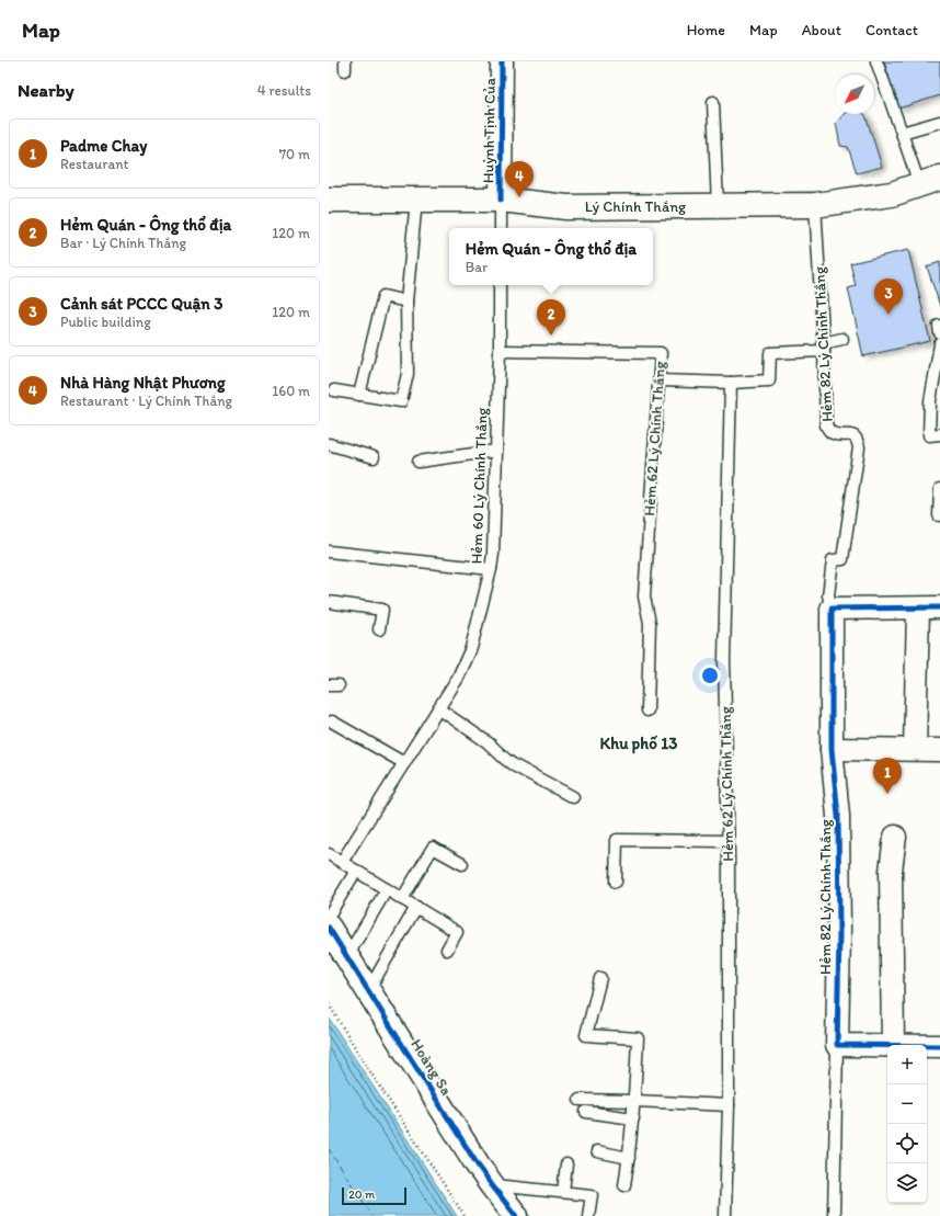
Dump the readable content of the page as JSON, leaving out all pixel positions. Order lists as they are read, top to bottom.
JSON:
{
  "streets": {
    "main road": ["Lý Chính Thắng", "Hoàng Sa"],
    "street": ["Huỳnh Tịnh Của", "Hẻm 82 Lý Chính Thắng"],
    "lane": ["Hẻm 62 Lý Chính Thắng", "Hẻm 60 Lý Chính Thắng"]
  },
  "crossings": [
    ["Huỳnh Tịnh Của", "Lý Chính Thắng"],
    ["Lý Chính Thắng", "Hẻm 82 Lý Chính Thắng"],
    ["Hẻm 62 Lý Chính Thắng", "Hẻm 60 Lý Chính Thắng"]
  ],
  "districts": ["Khu phố 13"],
  "scale_bar": "20 m",
  "north": "bottom left",
  "page": {
    "header": "Map",
    "nav": [
      "Home",
      "Map",
      "About",
      "Contact"
    ],
    "heading": ["Nearby", "4 results"],
    "list": [
      {
        "mark": "1",
        "name": "Padme Chay",
        "note": "Restaurant",
        "value": "70 m"
      },
      {
        "mark": "2",
        "name": "Hẻm Quán - Ông thổ địa",
        "note": "Bar · Lý Chính Thắng",
        "value": "120 m"
      },
      {
        "mark": "3",
        "name": "Cảnh sát PCCC Quận 3",
        "note": "Public building",
        "value": "120 m"
      },
      {
        "mark": "4",
        "name": "Nhà Hàng Nhật Phương",
        "note": "Restaurant · Lý Chính Thắng",
        "value": "160 m"
      }
    ],
    "pins": [
      "4",
      "3",
      "2",
      "1"
    ],
    "popup": ["Hẻm Quán - Ông thổ địa", "Bar"],
    "map_buttons": ["+", "−"],
    "scale": "20 m"
  }
}
